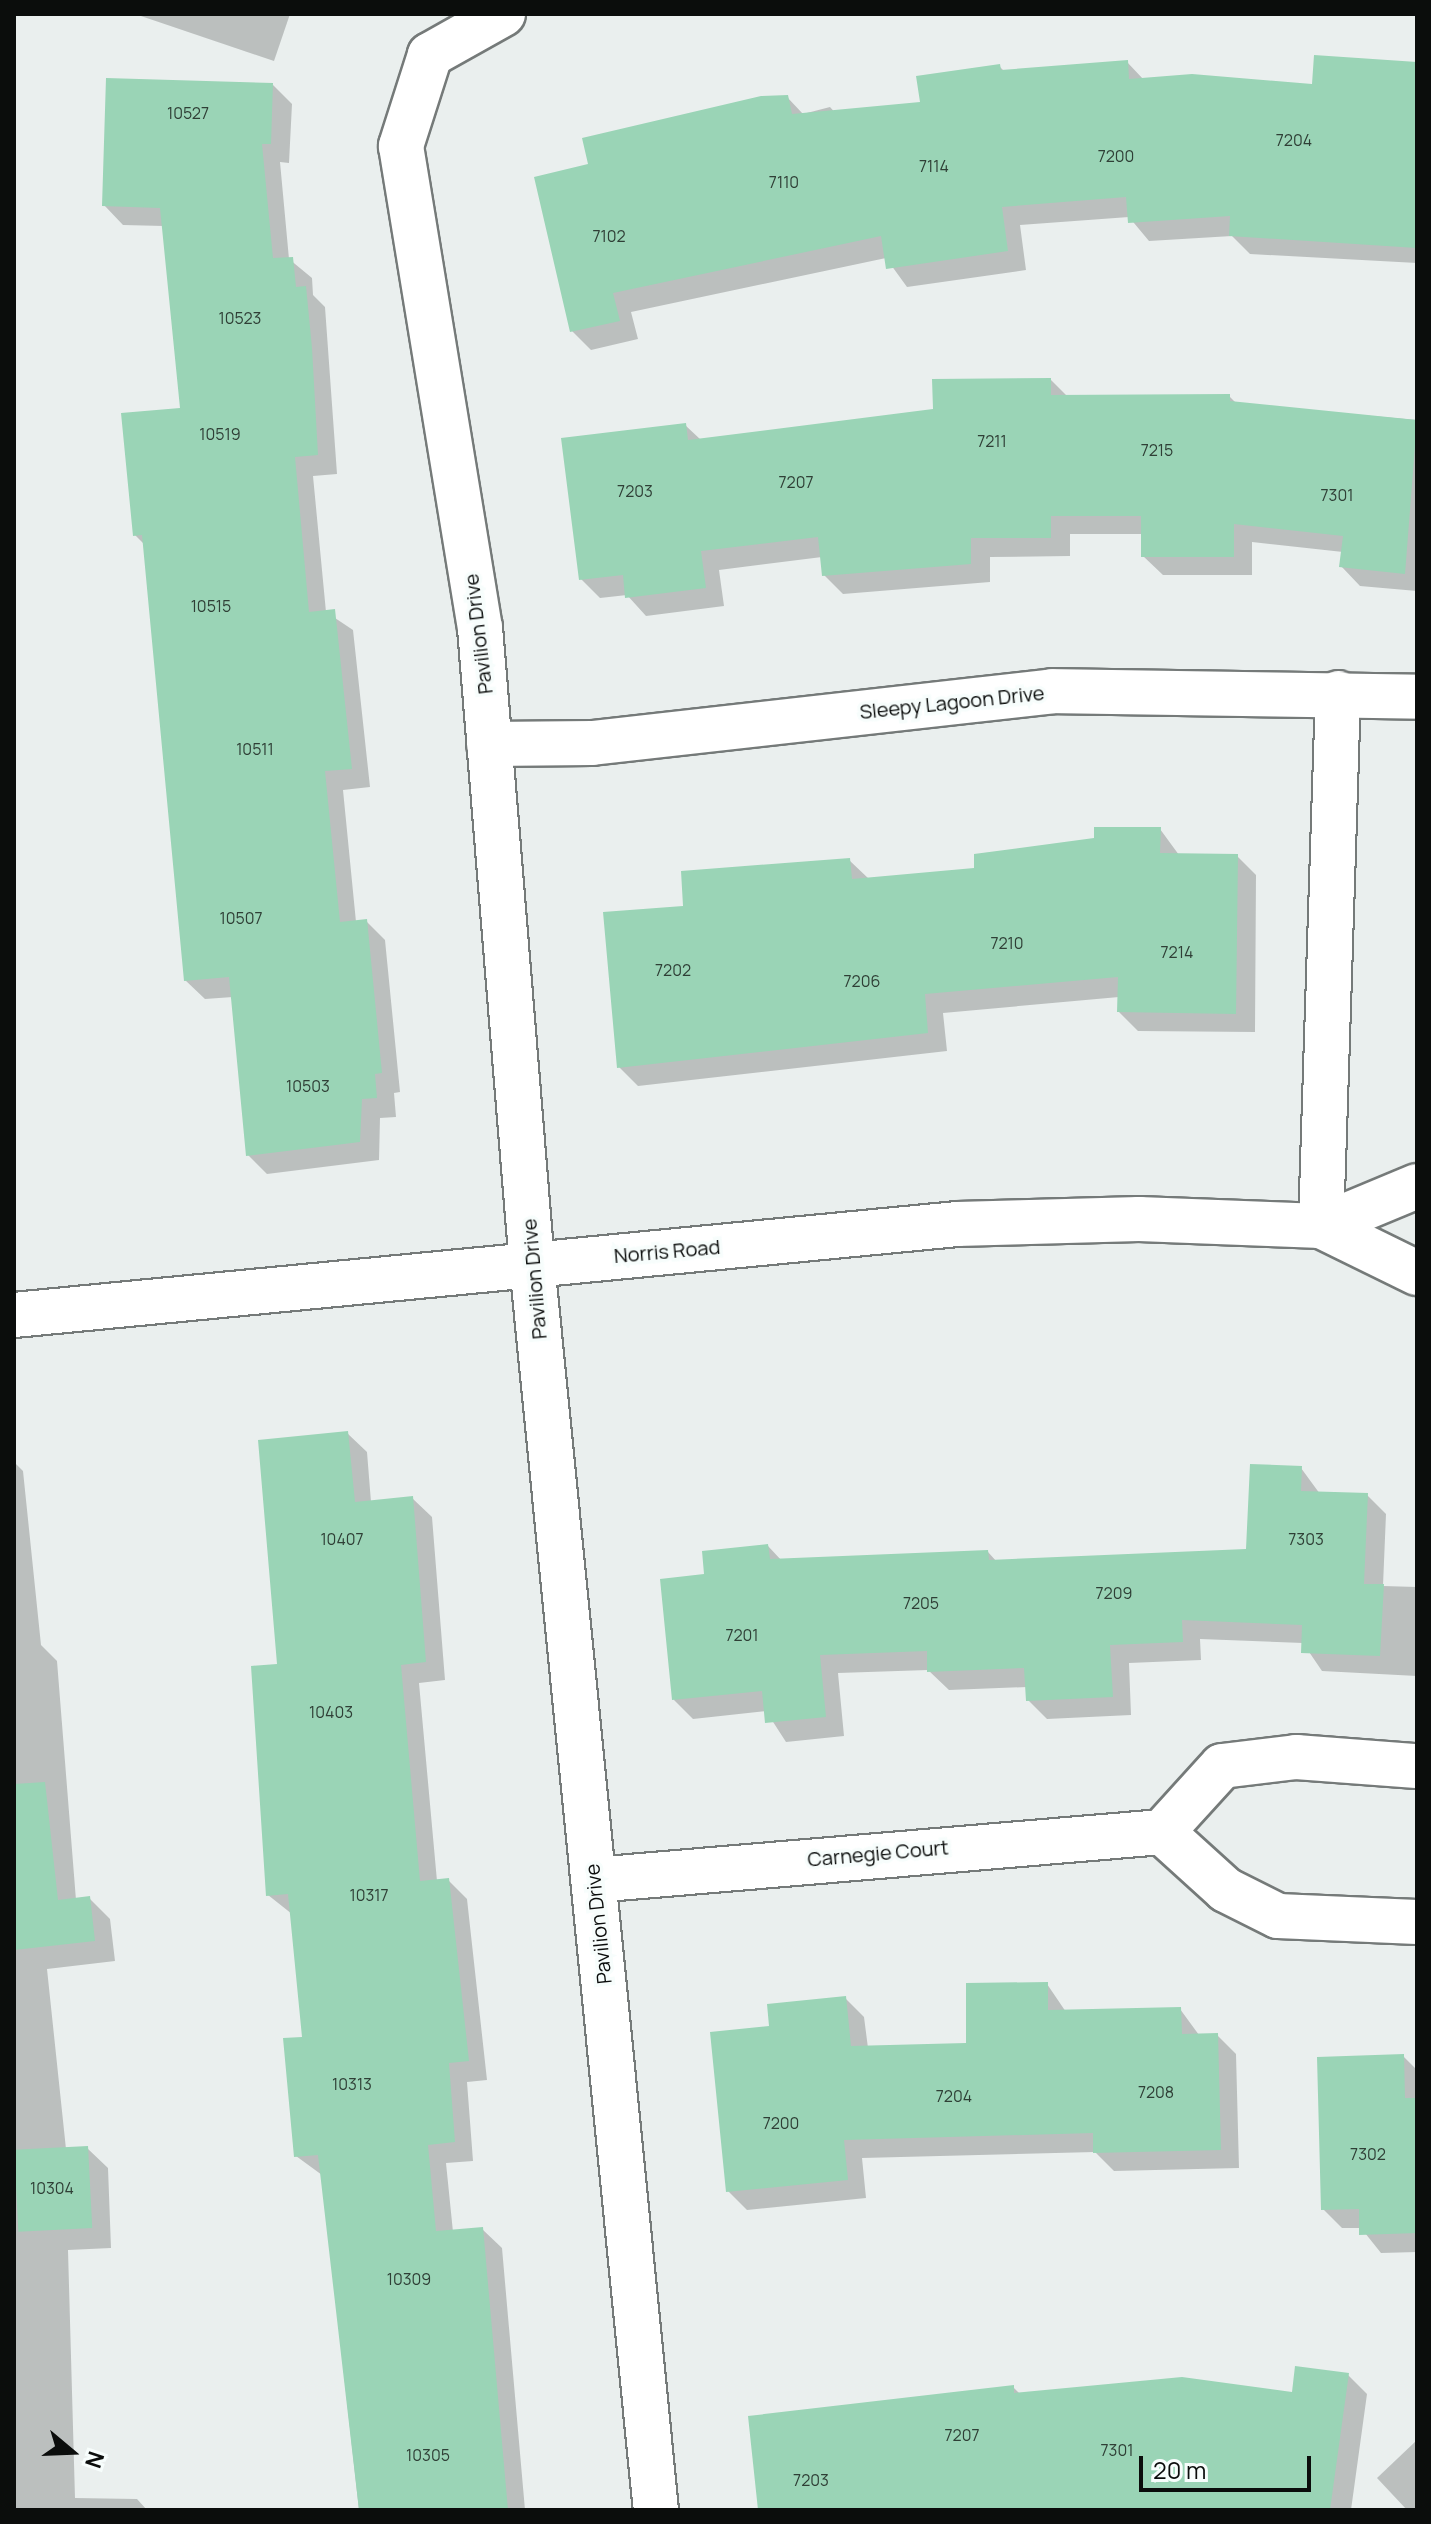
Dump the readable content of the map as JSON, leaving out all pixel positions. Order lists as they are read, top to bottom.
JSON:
{
  "streets": {
    "street": [
      "Pavilion Drive",
      "Sleepy Lagoon Drive",
      "Norris Road",
      "Carnegie Court"
    ]
  },
  "crossings": [
    ["Pavilion Drive", "Sleepy Lagoon Drive"],
    ["Pavilion Drive", "Norris Road"],
    ["Pavilion Drive", "Carnegie Court"]
  ],
  "house_numbers": [
    "10527",
    "7204",
    "7200",
    "7114",
    "7110",
    "7102",
    "10523",
    "10519",
    "7211",
    "7215",
    "7207",
    "7203",
    "7301",
    "10515",
    "10511",
    "10507",
    "7210",
    "7214",
    "7202",
    "7206",
    "10503",
    "10407",
    "7303",
    "7209",
    "7205",
    "7201",
    "10403",
    "10317",
    "10313",
    "7208",
    "7204",
    "7200",
    "7302",
    "10304",
    "10309",
    "7207",
    "7301",
    "10305",
    "7203"
  ],
  "scale_bar": "20 m",
  "north": "right"
}
